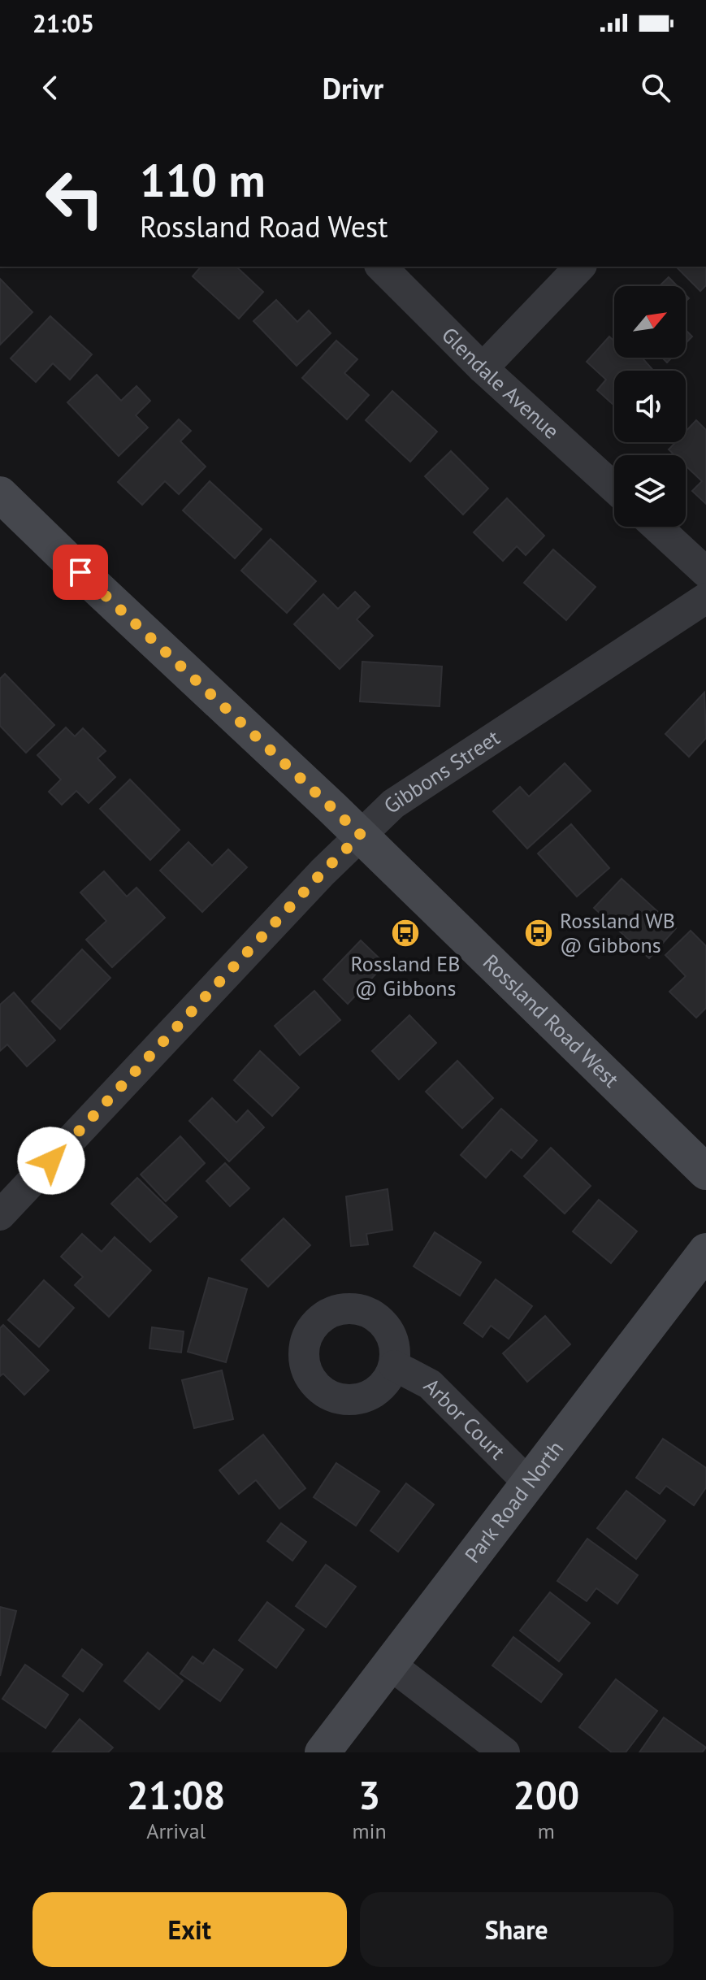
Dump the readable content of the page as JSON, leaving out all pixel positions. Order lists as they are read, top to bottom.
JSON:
{
  "streets": {
    "main road": ["Rossland Road West", "Park Road North"],
    "street": ["Glendale Avenue", "Gibbons Street", "Arbor Court"]
  },
  "crossings": [
    ["Gibbons Street", "Rossland Road West"],
    ["Arbor Court", "Park Road North"]
  ],
  "places": {
    "bus stop": ["Rossland EB @ Gibbons", "Rossland WB @ Gibbons"]
  },
  "north": "top right",
  "page": {
    "status": "21:05",
    "header": "Drivr",
    "turn": ["110 m", "Rossland Road West"],
    "eta": [
      "21:08",
      "Arrival",
      "3",
      "min",
      "200",
      "m"
    ],
    "buttons": ["Exit", "Share"]
  }
}
